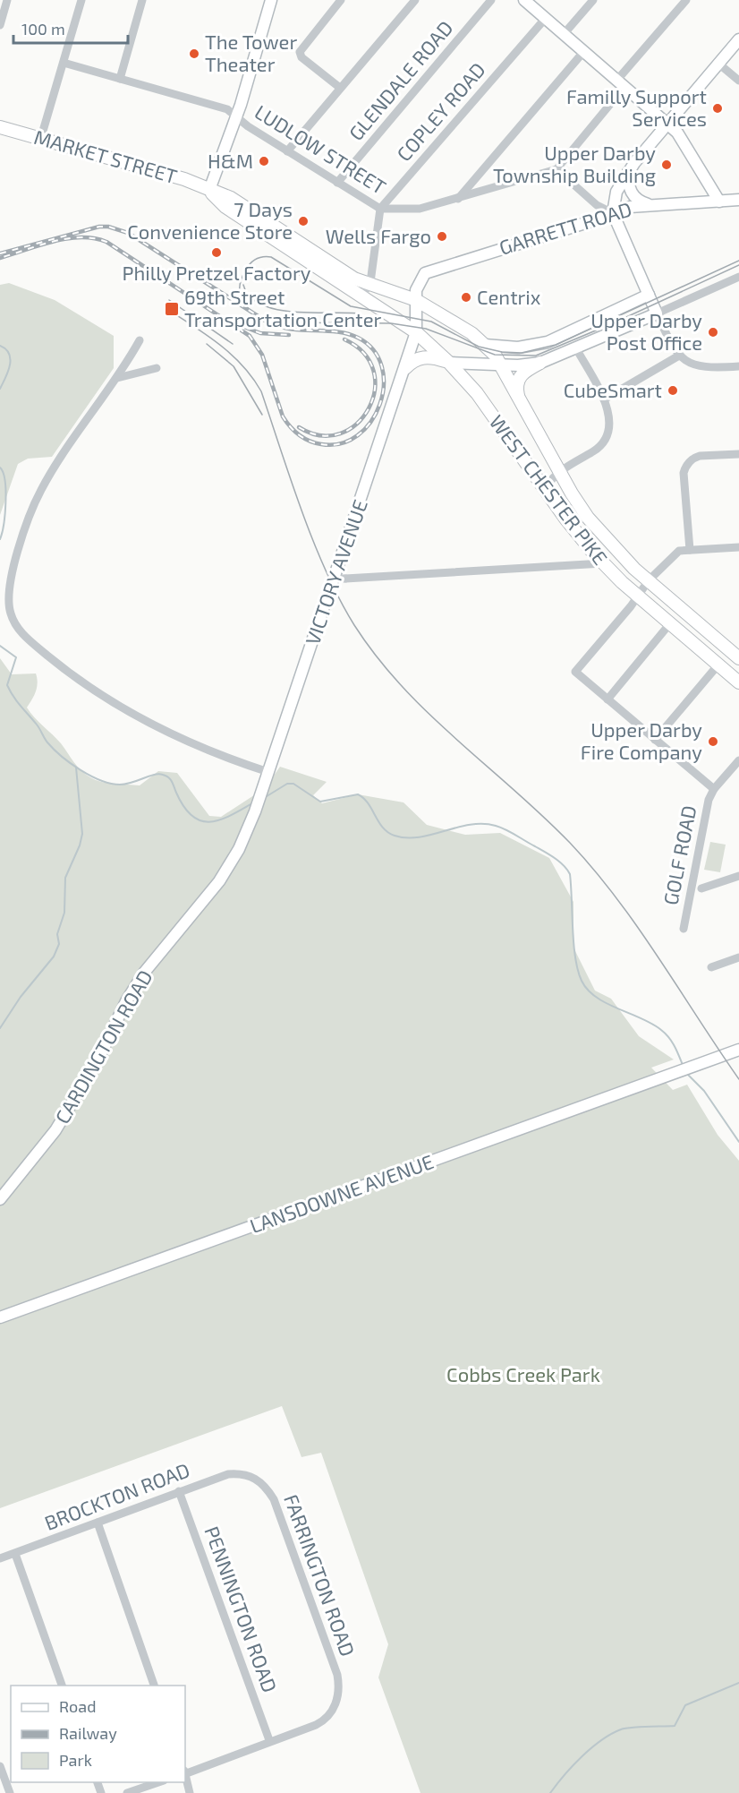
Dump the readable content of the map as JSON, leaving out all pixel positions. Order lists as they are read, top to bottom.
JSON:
{
  "streets": {
    "main road": ["MARKET STREET", "WEST CHESTER PIKE"],
    "street": [
      "GLENDALE ROAD",
      "COPLEY ROAD",
      "LUDLOW STREET",
      "GARRETT ROAD",
      "VICTORY AVENUE",
      "GOLF ROAD",
      "CARDINGTON ROAD",
      "LANSDOWNE AVENUE",
      "BROCKTON ROAD",
      "FARRINGTON ROAD",
      "PENNINGTON ROAD"
    ]
  },
  "crossings": [
    ["GLENDALE ROAD", "LUDLOW STREET"],
    ["COPLEY ROAD", "LUDLOW STREET"],
    ["MARKET STREET", "WEST CHESTER PIKE"],
    ["GARRETT ROAD", "WEST CHESTER PIKE"],
    ["GARRETT ROAD", "VICTORY AVENUE"],
    ["WEST CHESTER PIKE", "VICTORY AVENUE"],
    ["VICTORY AVENUE", "CARDINGTON ROAD"],
    ["BROCKTON ROAD", "FARRINGTON ROAD"],
    ["BROCKTON ROAD", "PENNINGTON ROAD"],
    ["FARRINGTON ROAD", "PENNINGTON ROAD"]
  ],
  "parks": ["Cobbs Creek Park"],
  "places": {
    "other": [
      "The Tower Theater",
      "Familly Support Services",
      "H&M",
      "Upper Darby Township Building",
      "7 Days Convenience Store",
      "Wells Fargo",
      "Philly Pretzel Factory",
      "Centrix",
      "Upper Darby Post Office",
      "CubeSmart",
      "Upper Darby Fire Company"
    ],
    "transit": ["69th Street Transportation Center"]
  },
  "legend": ["Road", "Railway", "Park"],
  "scale_bar": "100 m"
}
